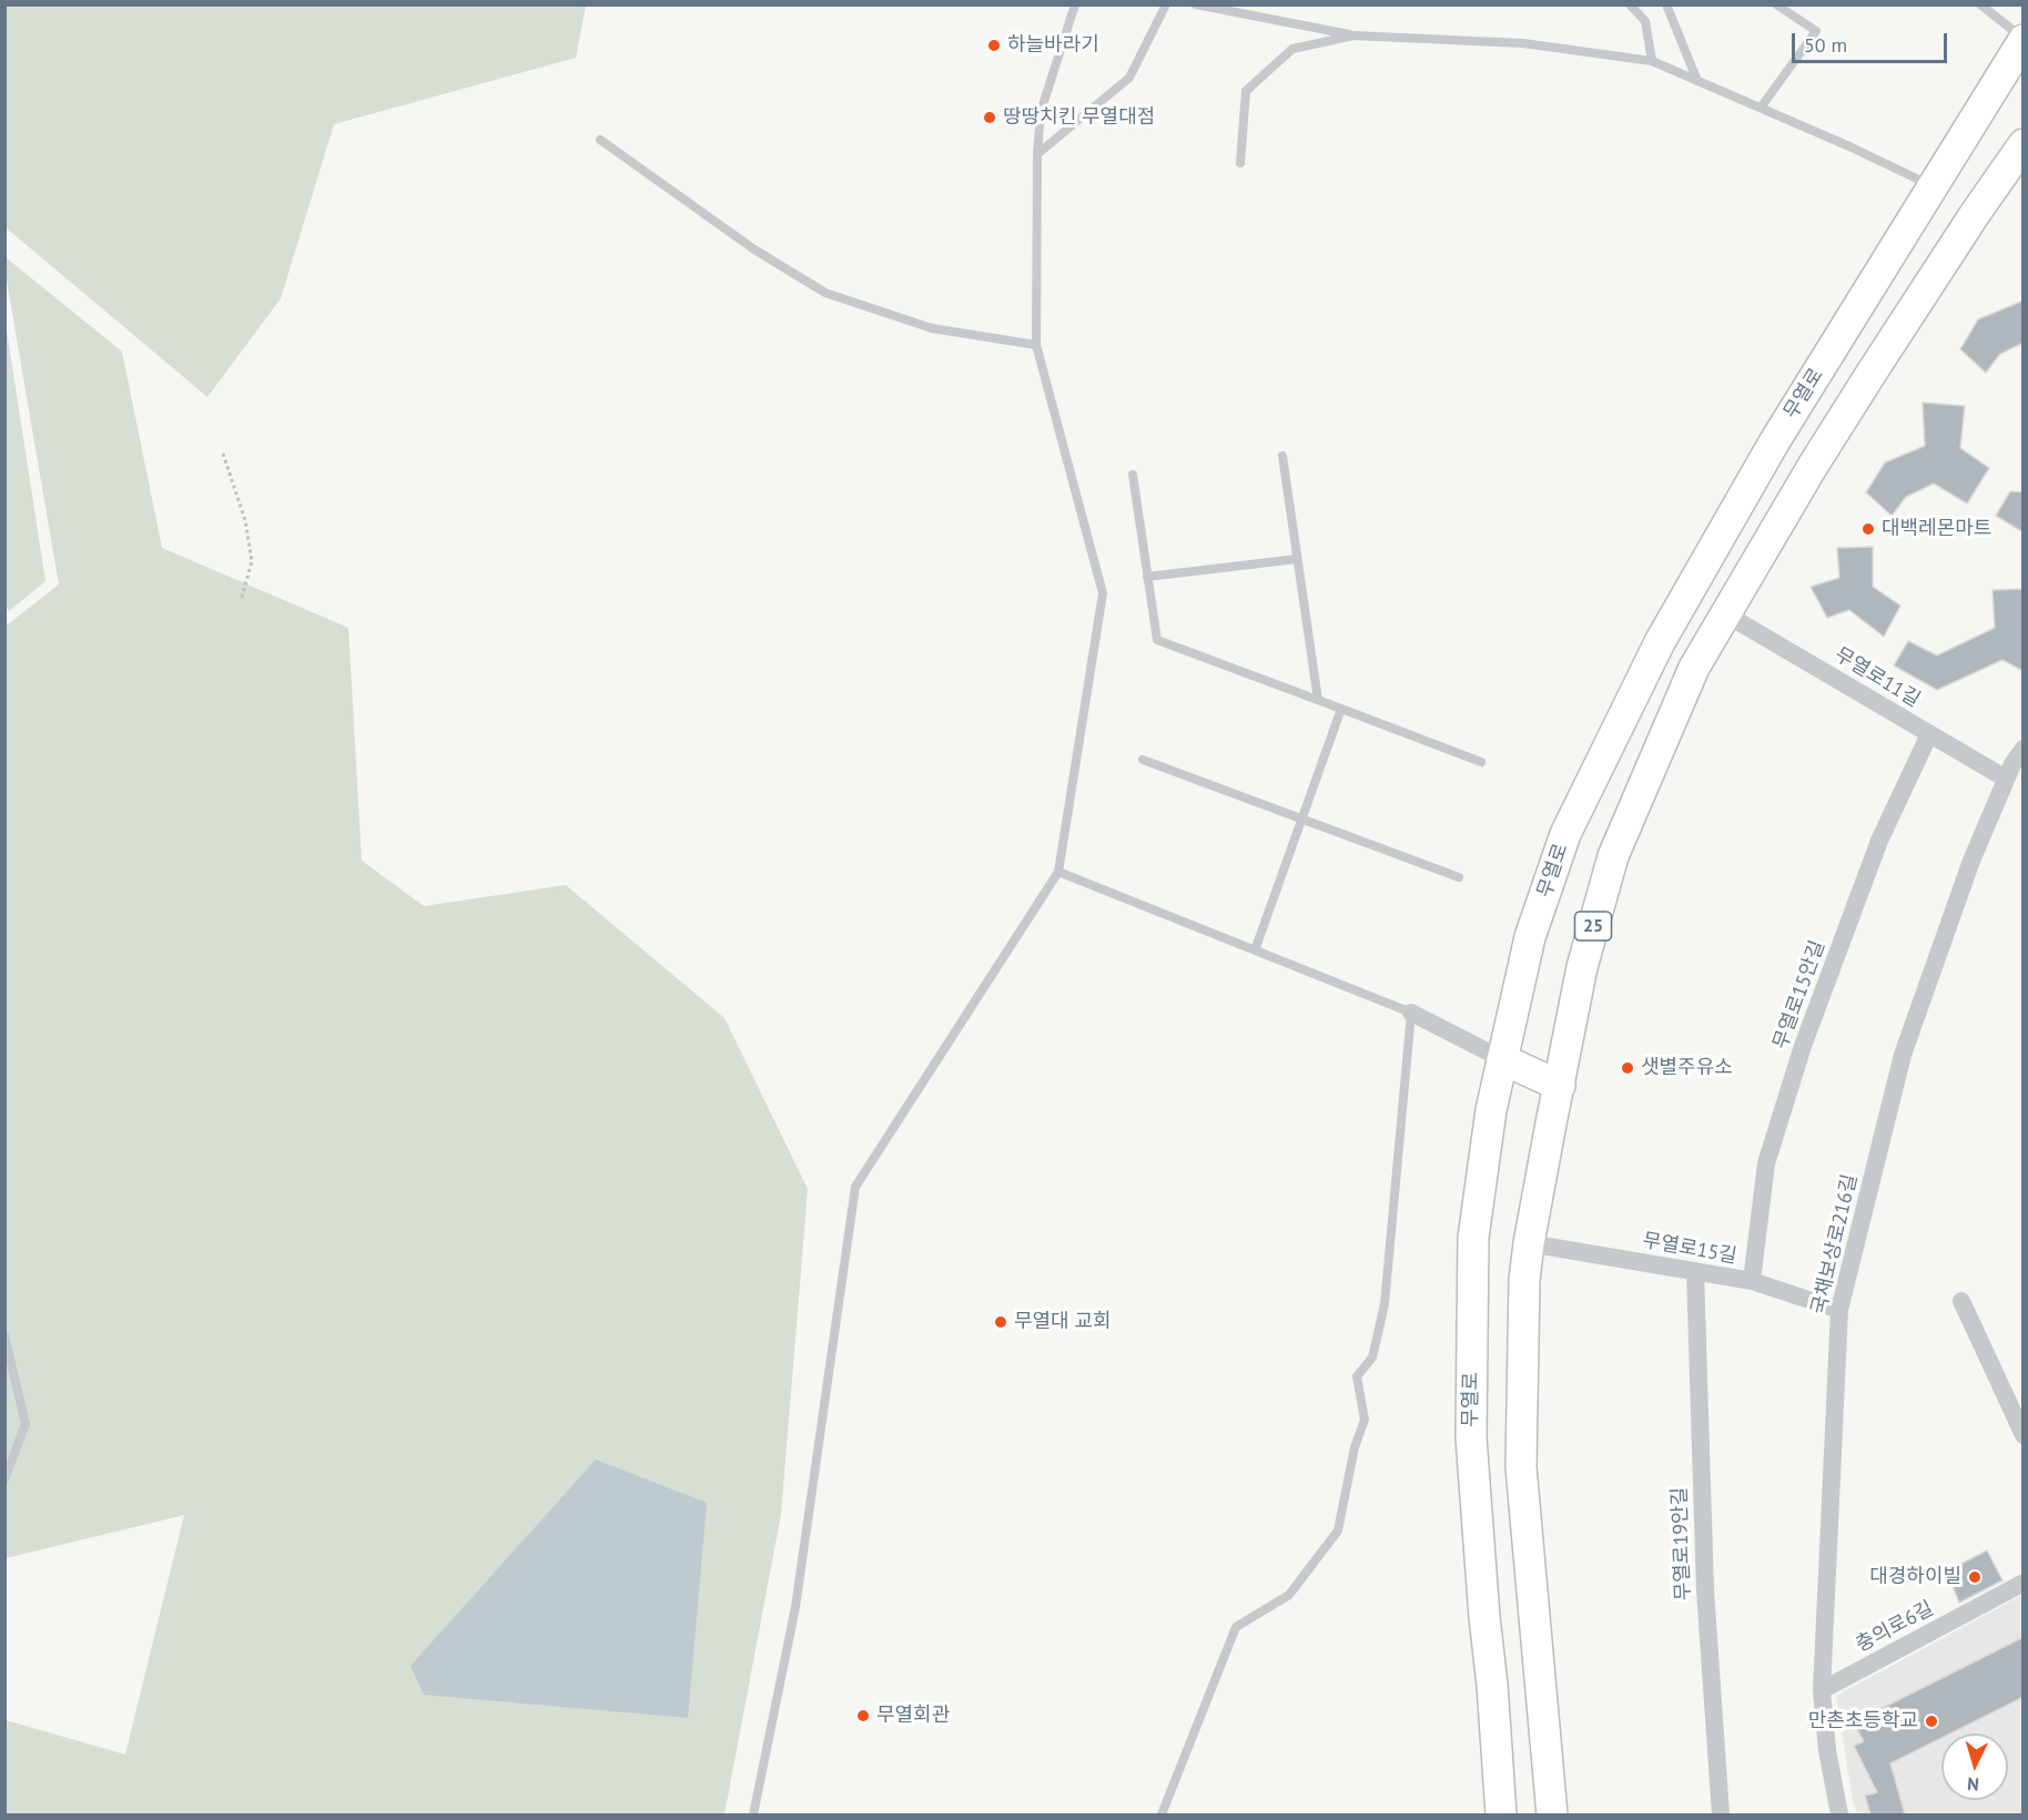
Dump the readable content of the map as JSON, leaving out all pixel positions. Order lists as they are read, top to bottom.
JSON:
{
  "streets": {
    "main road": ["무열로", "25"],
    "street": [
      "무열로11길",
      "무열로15안길",
      "국채보상로216길",
      "무열로15길",
      "무열로19안길",
      "충의로6길"
    ]
  },
  "crossings": [
    ["무열로11길", "25"],
    ["무열로11길", "무열로15안길"],
    ["무열로11길", "국채보상로216길"],
    ["25", "무열로15길"],
    ["무열로15안길", "무열로15길"],
    ["국채보상로216길", "무열로15길"],
    ["국채보상로216길", "충의로6길"],
    ["무열로15길", "무열로19안길"]
  ],
  "places": [
    "하늘바라기",
    "땅땅치킨 무열대점",
    "대백레몬마트",
    "샛별주유소",
    "무열대 교회",
    "대경하이빌",
    "무열회관",
    "만촌초등학교"
  ],
  "scale_bar": "50 m",
  "north": "bottom"
}
